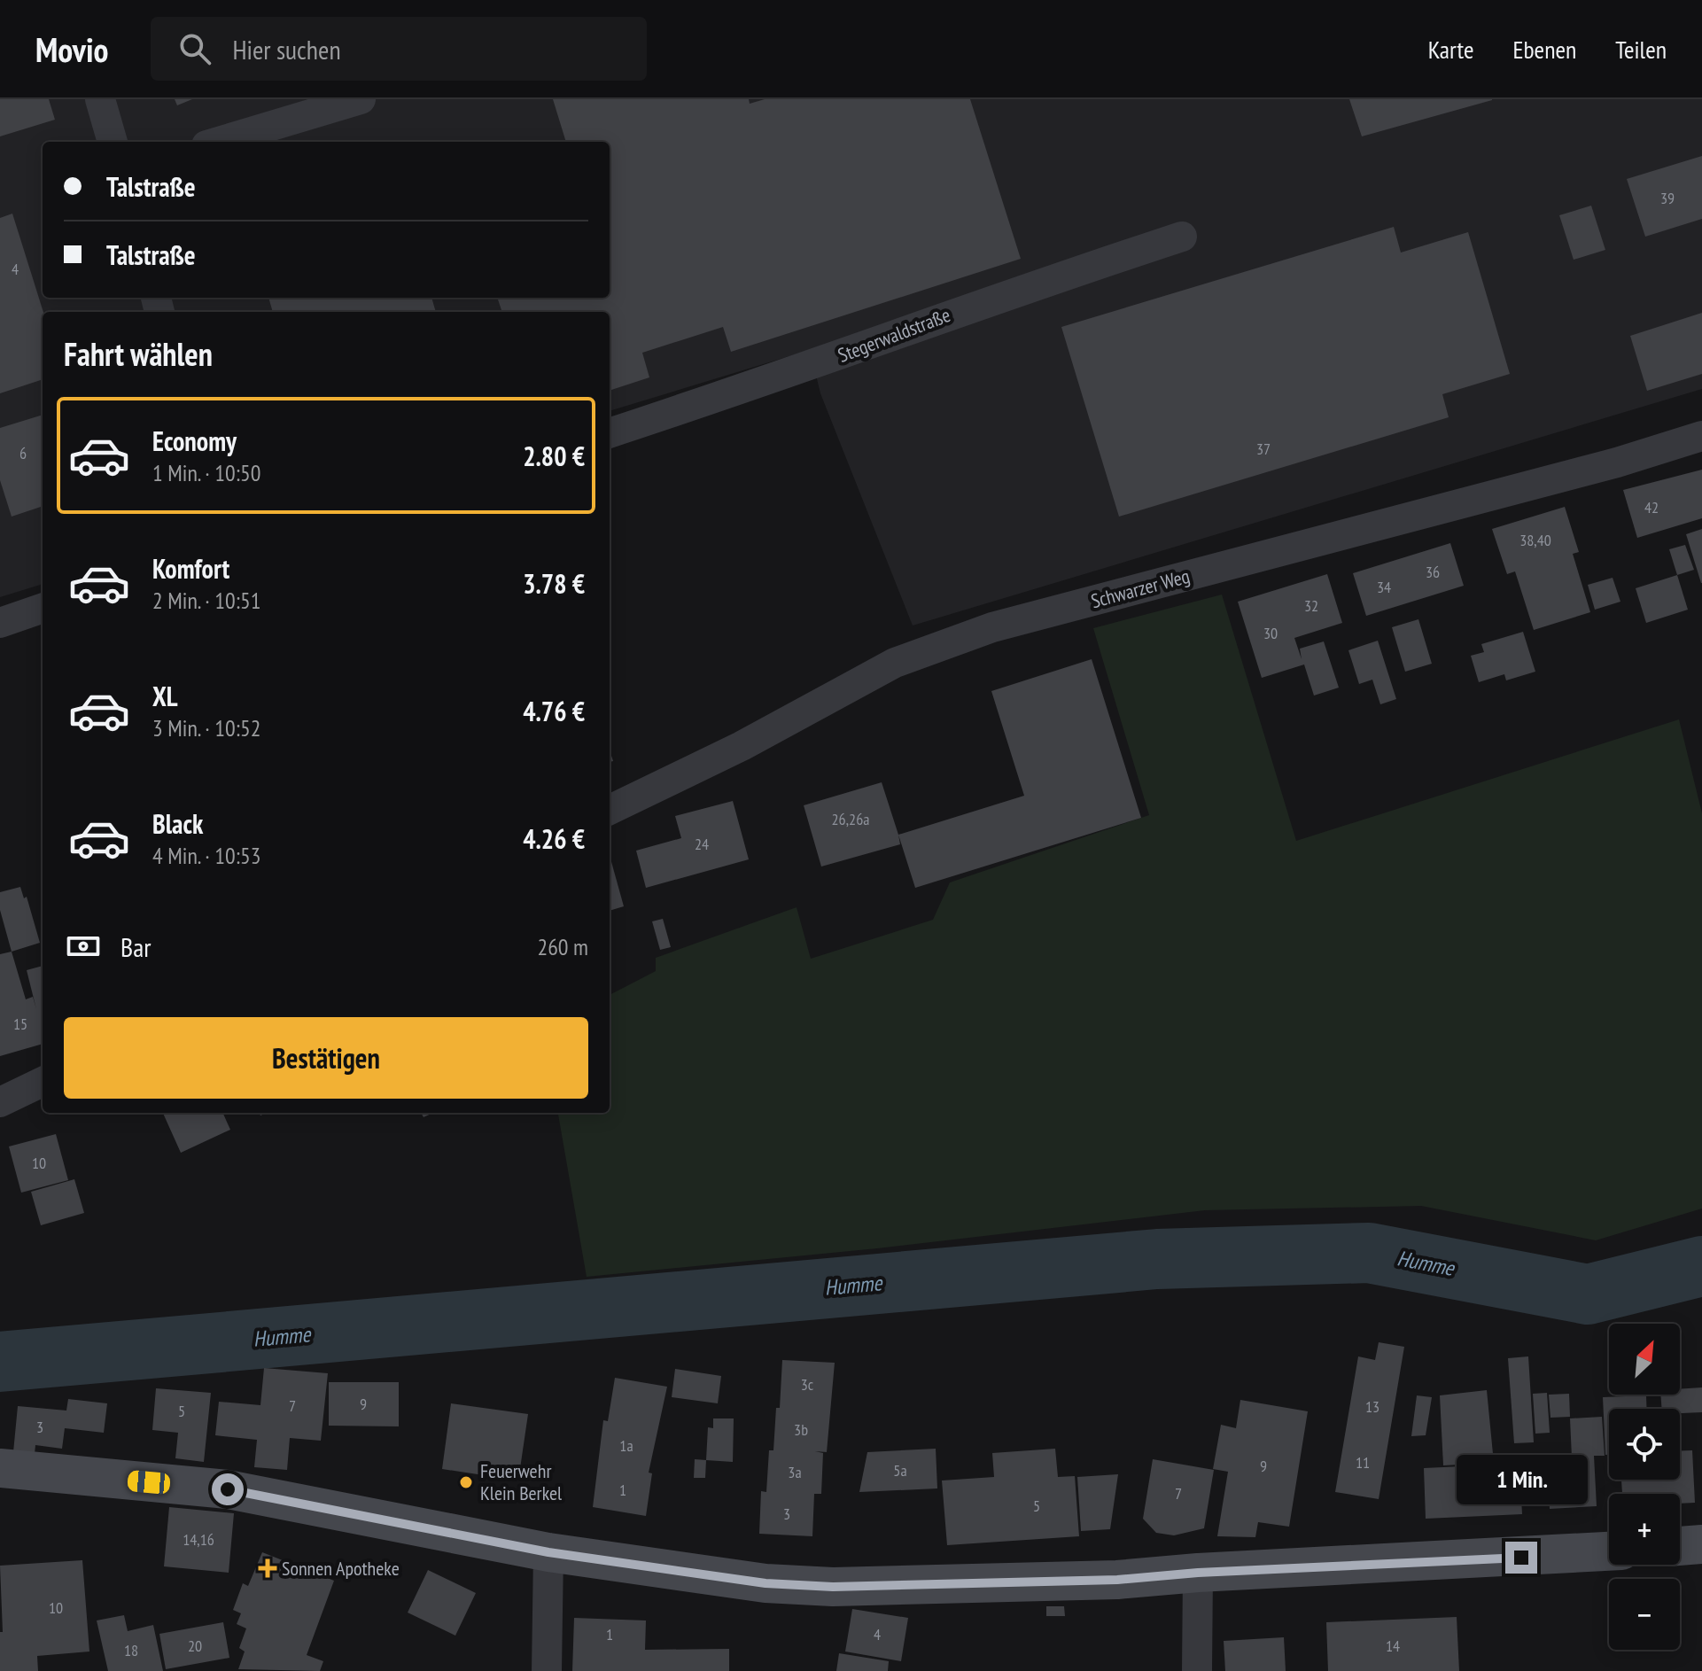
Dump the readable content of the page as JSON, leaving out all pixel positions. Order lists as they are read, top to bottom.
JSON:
{
  "streets": {
    "street": ["Stegerwaldstraße", "Schwarzer Weg"]
  },
  "water": ["Humme"],
  "places": {
    "other": ["Feuerwehr Klein Berkel"],
    "health": ["Sonnen Apotheke"]
  },
  "house_numbers": [
    "39",
    "4",
    "37",
    "6",
    "42",
    "38,40",
    "36",
    "34",
    "32",
    "30",
    "26,26a",
    "24",
    "15",
    "10",
    "3c",
    "9",
    "7",
    "13",
    "5",
    "3",
    "3b",
    "1a",
    "11",
    "9",
    "5a",
    "3a",
    "1",
    "7",
    "5",
    "3",
    "14,16",
    "10",
    "1",
    "4",
    "20",
    "14",
    "18"
  ],
  "north": "top right",
  "page": {
    "header": "Movio",
    "search": "Hier suchen",
    "nav": ["Karte", "Ebenen", "Teilen"],
    "banner": ["Talstraße", "Talstraße"],
    "heading": "Fahrt wählen",
    "list": [
      {
        "name": "Economy",
        "note": "1 Min. · 10:50",
        "value": "2.80 €"
      },
      {
        "name": "Komfort",
        "note": "2 Min. · 10:51",
        "value": "3.78 €"
      },
      {
        "name": "XL",
        "note": "3 Min. · 10:52",
        "value": "4.76 €"
      },
      {
        "name": "Black",
        "note": "4 Min. · 10:53",
        "value": "4.26 €"
      }
    ],
    "pay": ["Bar", "260 m"],
    "buttons": "Bestätigen",
    "map_buttons": ["+", "−"],
    "bubble": "1 Min."
  }
}
